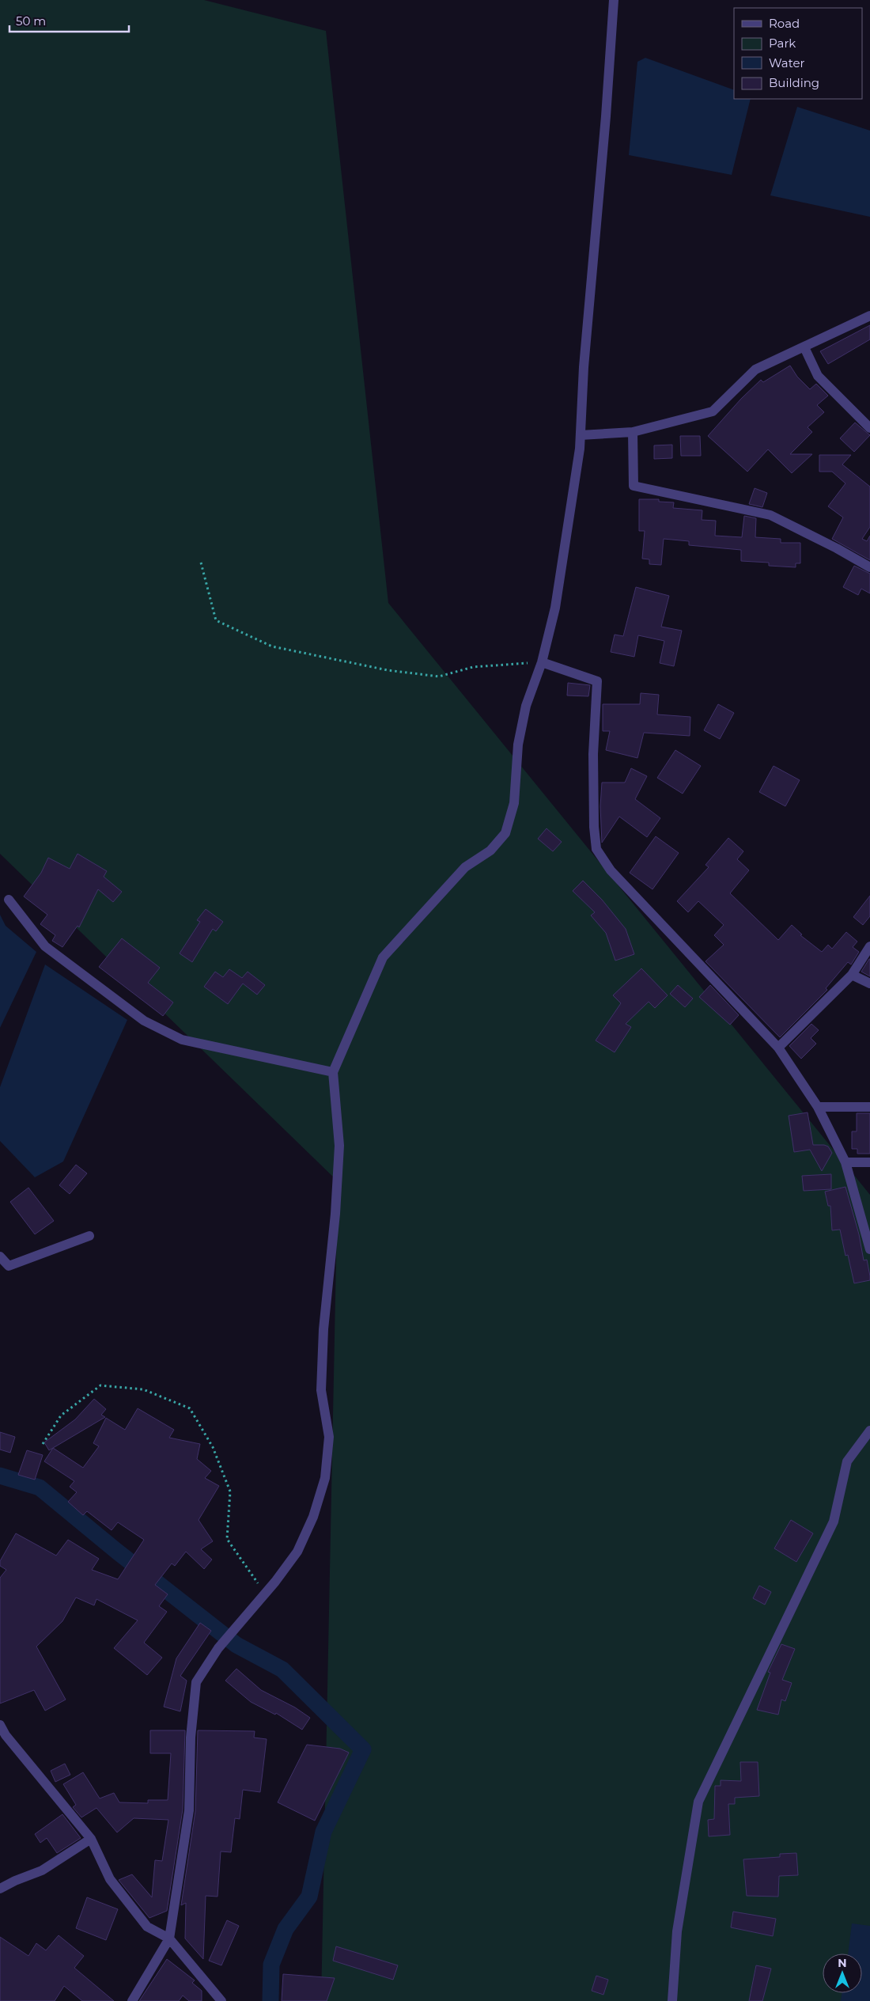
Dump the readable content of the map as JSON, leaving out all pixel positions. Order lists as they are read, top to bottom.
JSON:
{
  "legend": [
    "Road",
    "Park",
    "Water",
    "Building"
  ],
  "scale_bar": "50 m",
  "north": "top"
}
